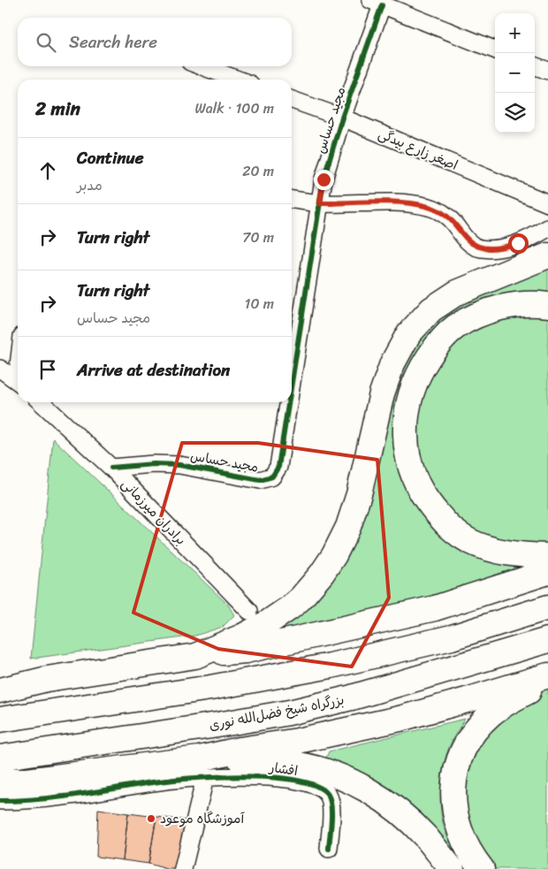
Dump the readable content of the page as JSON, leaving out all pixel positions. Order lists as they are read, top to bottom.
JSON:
{
  "streets": {
    "highway": ["بزرگراه شیخ فضل‌الله نوری"],
    "street": [
      "مجید حساس",
      "اصغر زارع بیدگی",
      "برادران میرزمانی",
      "افشار"
    ]
  },
  "crossings": [
    ["مجید حساس", "اصغر زارع بیدگی"],
    ["مجید حساس", "برادران میرزمانی"]
  ],
  "places": ["آموزشگاه موعود"],
  "page": {
    "map_buttons": ["+", "−"],
    "search": "Search here",
    "heading": ["2 min", "Walk · 100 m"],
    "list": [
      ["Continue", "مدبر", "20 m"],
      ["Turn right", "70 m"],
      ["Turn right", "مجید حساس", "10 m"],
      "Arrive at destination"
    ]
  }
}
